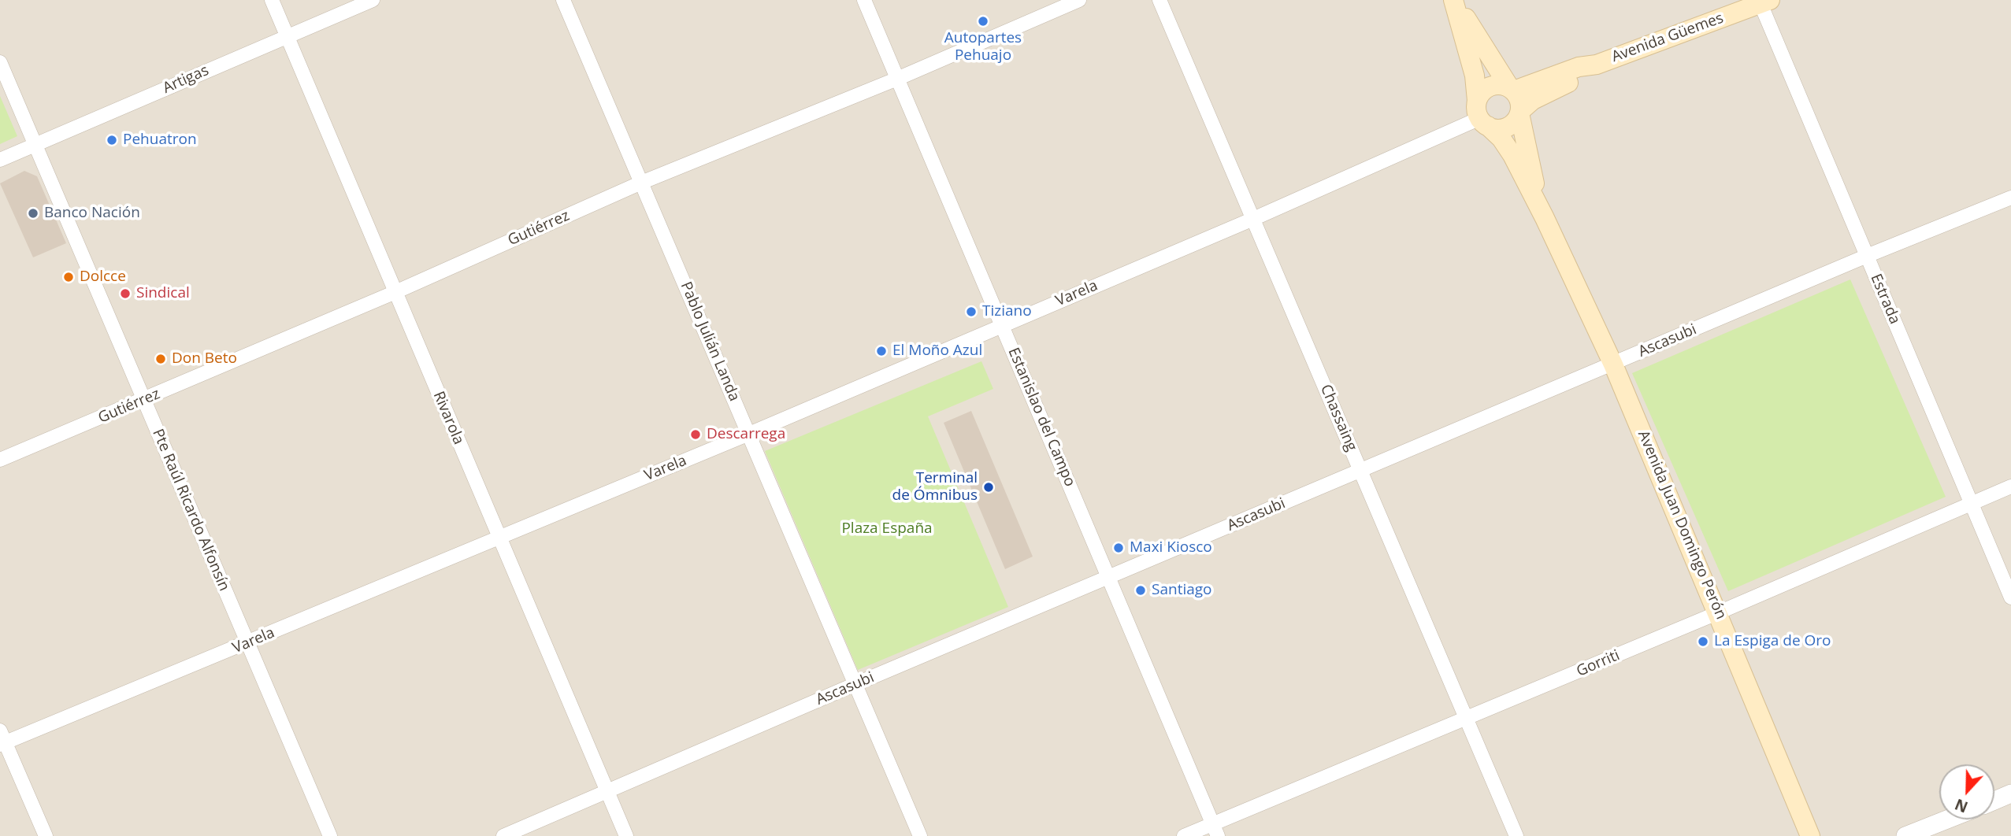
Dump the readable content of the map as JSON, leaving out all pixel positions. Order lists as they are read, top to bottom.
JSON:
{
  "streets": {
    "main road": ["Avenida Güemes", "Avenida Juan Domingo Perón"],
    "street": [
      "Artigas",
      "Gutiérrez",
      "Varela",
      "Estrada",
      "Ascasubi",
      "Pablo Julián Landa",
      "Estanislao del Campo",
      "Rivarola",
      "Chassaing",
      "Pte Raúl Ricardo Alfonsín",
      "Gorriti"
    ]
  },
  "crossings": [
    ["Avenida Güemes", "Varela"],
    ["Avenida Güemes", "Estrada"],
    ["Avenida Güemes", "Avenida Juan Domingo Perón"],
    ["Artigas", "Rivarola"],
    ["Artigas", "Pte Raúl Ricardo Alfonsín"],
    ["Gutiérrez", "Pablo Julián Landa"],
    ["Gutiérrez", "Estanislao del Campo"],
    ["Gutiérrez", "Rivarola"],
    ["Gutiérrez", "Pte Raúl Ricardo Alfonsín"],
    ["Varela", "Pablo Julián Landa"],
    ["Varela", "Estanislao del Campo"],
    ["Varela", "Rivarola"],
    ["Varela", "Chassaing"],
    ["Varela", "Pte Raúl Ricardo Alfonsín"],
    ["Varela", "Avenida Juan Domingo Perón"],
    ["Estrada", "Ascasubi"],
    ["Estrada", "Gorriti"],
    ["Ascasubi", "Pablo Julián Landa"],
    ["Ascasubi", "Estanislao del Campo"],
    ["Ascasubi", "Rivarola"],
    ["Ascasubi", "Chassaing"],
    ["Ascasubi", "Avenida Juan Domingo Perón"],
    ["Estanislao del Campo", "Gorriti"],
    ["Chassaing", "Gorriti"],
    ["Avenida Juan Domingo Perón", "Gorriti"]
  ],
  "parks": ["Plaza España"],
  "places": [
    "Autopartes Pehuajo",
    "Pehuatron",
    "Banco Nación",
    "Dolcce",
    "Sindical",
    "Tiziano",
    "El Moño Azul",
    "Don Beto",
    "Descarrega",
    "Terminal de Ómnibus",
    "Maxi Kiosco",
    "Santiago",
    "La Espiga de Oro"
  ],
  "north": "bottom"
}
